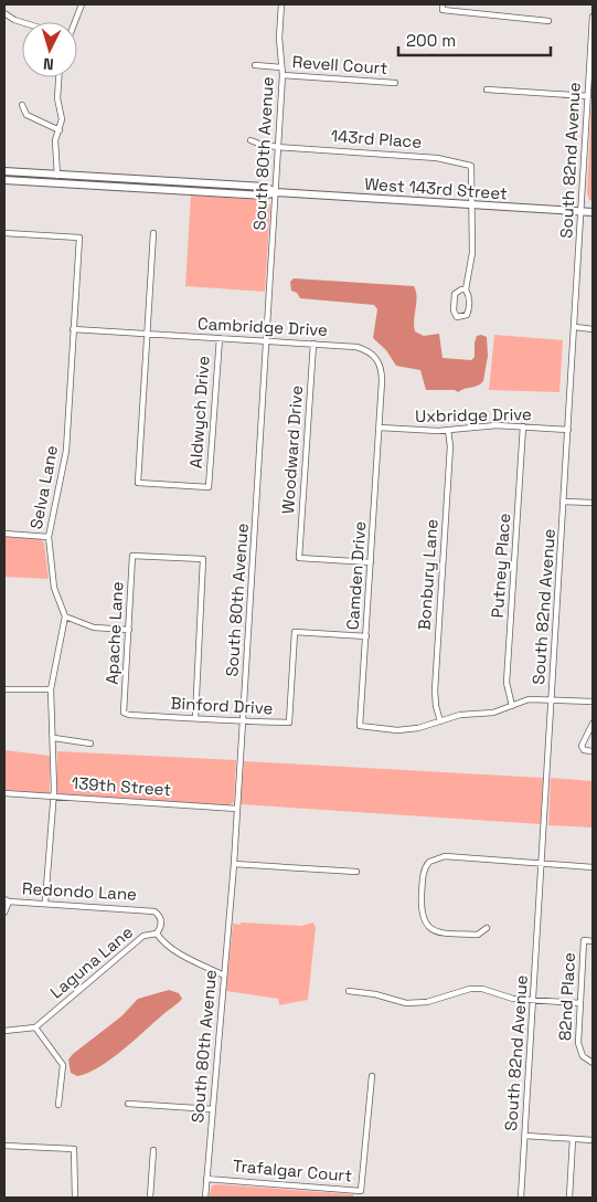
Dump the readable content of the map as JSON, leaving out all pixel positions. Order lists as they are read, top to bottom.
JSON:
{
  "streets": {
    "main road": ["West 143rd Street"],
    "street": [
      "Revell Court",
      "143rd Place",
      "South 80th Avenue",
      "South 82nd Avenue",
      "Cambridge Drive",
      "Aldwych Drive",
      "Uxbridge Drive",
      "Woodward Drive",
      "Selva Lane",
      "Putney Place",
      "Bonbury Lane",
      "Camden Drive",
      "Apache Lane",
      "Binford Drive",
      "139th Street",
      "Redondo Lane",
      "Laguna Lane",
      "82nd Place",
      "Trafalgar Court"
    ]
  },
  "crossings": [
    ["Revell Court", "South 80th Avenue"],
    ["143rd Place", "South 80th Avenue"],
    ["143rd Place", "West 143rd Street"],
    ["South 80th Avenue", "West 143rd Street"],
    ["South 80th Avenue", "Cambridge Drive"],
    ["South 80th Avenue", "Binford Drive"],
    ["South 80th Avenue", "139th Street"],
    ["South 80th Avenue", "Laguna Lane"],
    ["South 80th Avenue", "Trafalgar Court"],
    ["South 82nd Avenue", "West 143rd Street"],
    ["South 82nd Avenue", "Uxbridge Drive"],
    ["Cambridge Drive", "Aldwych Drive"],
    ["Cambridge Drive", "Uxbridge Drive"],
    ["Cambridge Drive", "Woodward Drive"],
    ["Cambridge Drive", "Selva Lane"],
    ["Cambridge Drive", "Camden Drive"],
    ["Uxbridge Drive", "Putney Place"],
    ["Uxbridge Drive", "Bonbury Lane"],
    ["Uxbridge Drive", "Camden Drive"],
    ["Woodward Drive", "Camden Drive"],
    ["Bonbury Lane", "Camden Drive"],
    ["Camden Drive", "Binford Drive"],
    ["Apache Lane", "Binford Drive"],
    ["Redondo Lane", "Laguna Lane"]
  ],
  "scale_bar": "200 m",
  "north": "bottom"
}
